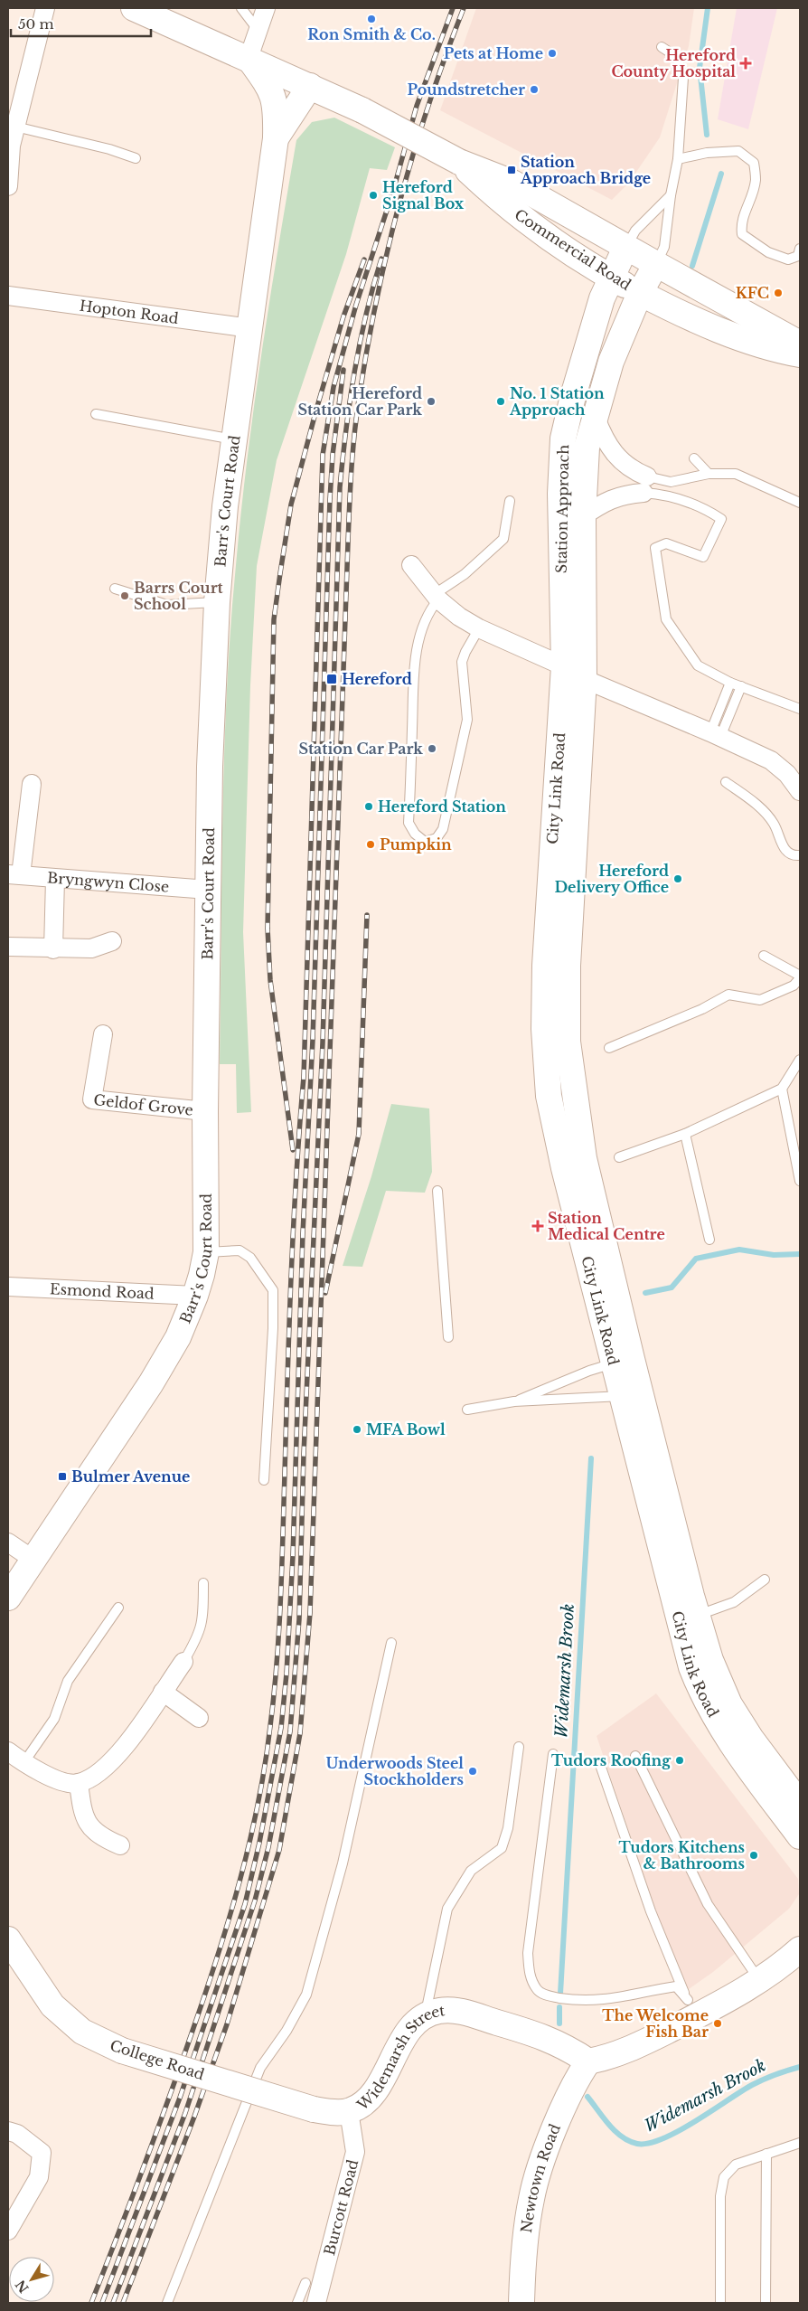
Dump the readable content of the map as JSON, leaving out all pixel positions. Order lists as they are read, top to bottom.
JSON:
{
  "streets": {
    "main road": [
      "Commercial Road",
      "Barr's Court Road",
      "Station Approach",
      "City Link Road",
      "College Road",
      "Widemarsh Street",
      "Newtown Road"
    ],
    "street": [
      "Hopton Road",
      "Bryngwyn Close",
      "Geldof Grove",
      "Esmond Road",
      "Burcott Road"
    ]
  },
  "crossings": [
    ["Commercial Road", "Barr's Court Road"],
    ["Commercial Road", "Station Approach"],
    ["Hopton Road", "Barr's Court Road"],
    ["Barr's Court Road", "Bryngwyn Close"],
    ["Barr's Court Road", "Geldof Grove"],
    ["Barr's Court Road", "Esmond Road"],
    ["Station Approach", "City Link Road"],
    ["College Road", "Widemarsh Street"],
    ["College Road", "Burcott Road"],
    ["Widemarsh Street", "Newtown Road"],
    ["Widemarsh Street", "Burcott Road"]
  ],
  "water": ["Widemarsh Brook"],
  "places": {
    "other": [
      "Ron Smith & Co.",
      "Pets at Home",
      "Poundstretcher",
      "Hereford Signal Box",
      "KFC",
      "Hereford Station Car Park",
      "No. 1 Station Approach",
      "Barrs Court School",
      "Station Car Park",
      "Hereford Station",
      "Pumpkin",
      "Hereford Delivery Office",
      "MFA Bowl",
      "Tudors Roofing",
      "Underwoods Steel Stockholders",
      "Tudors Kitchens & Bathrooms",
      "The Welcome Fish Bar"
    ],
    "health": ["Hereford County Hospital", "Station Medical Centre"],
    "transit": ["Station Approach Bridge", "Hereford", "Bulmer Avenue"]
  },
  "scale_bar": "50 m",
  "north": "bottom left"
}
